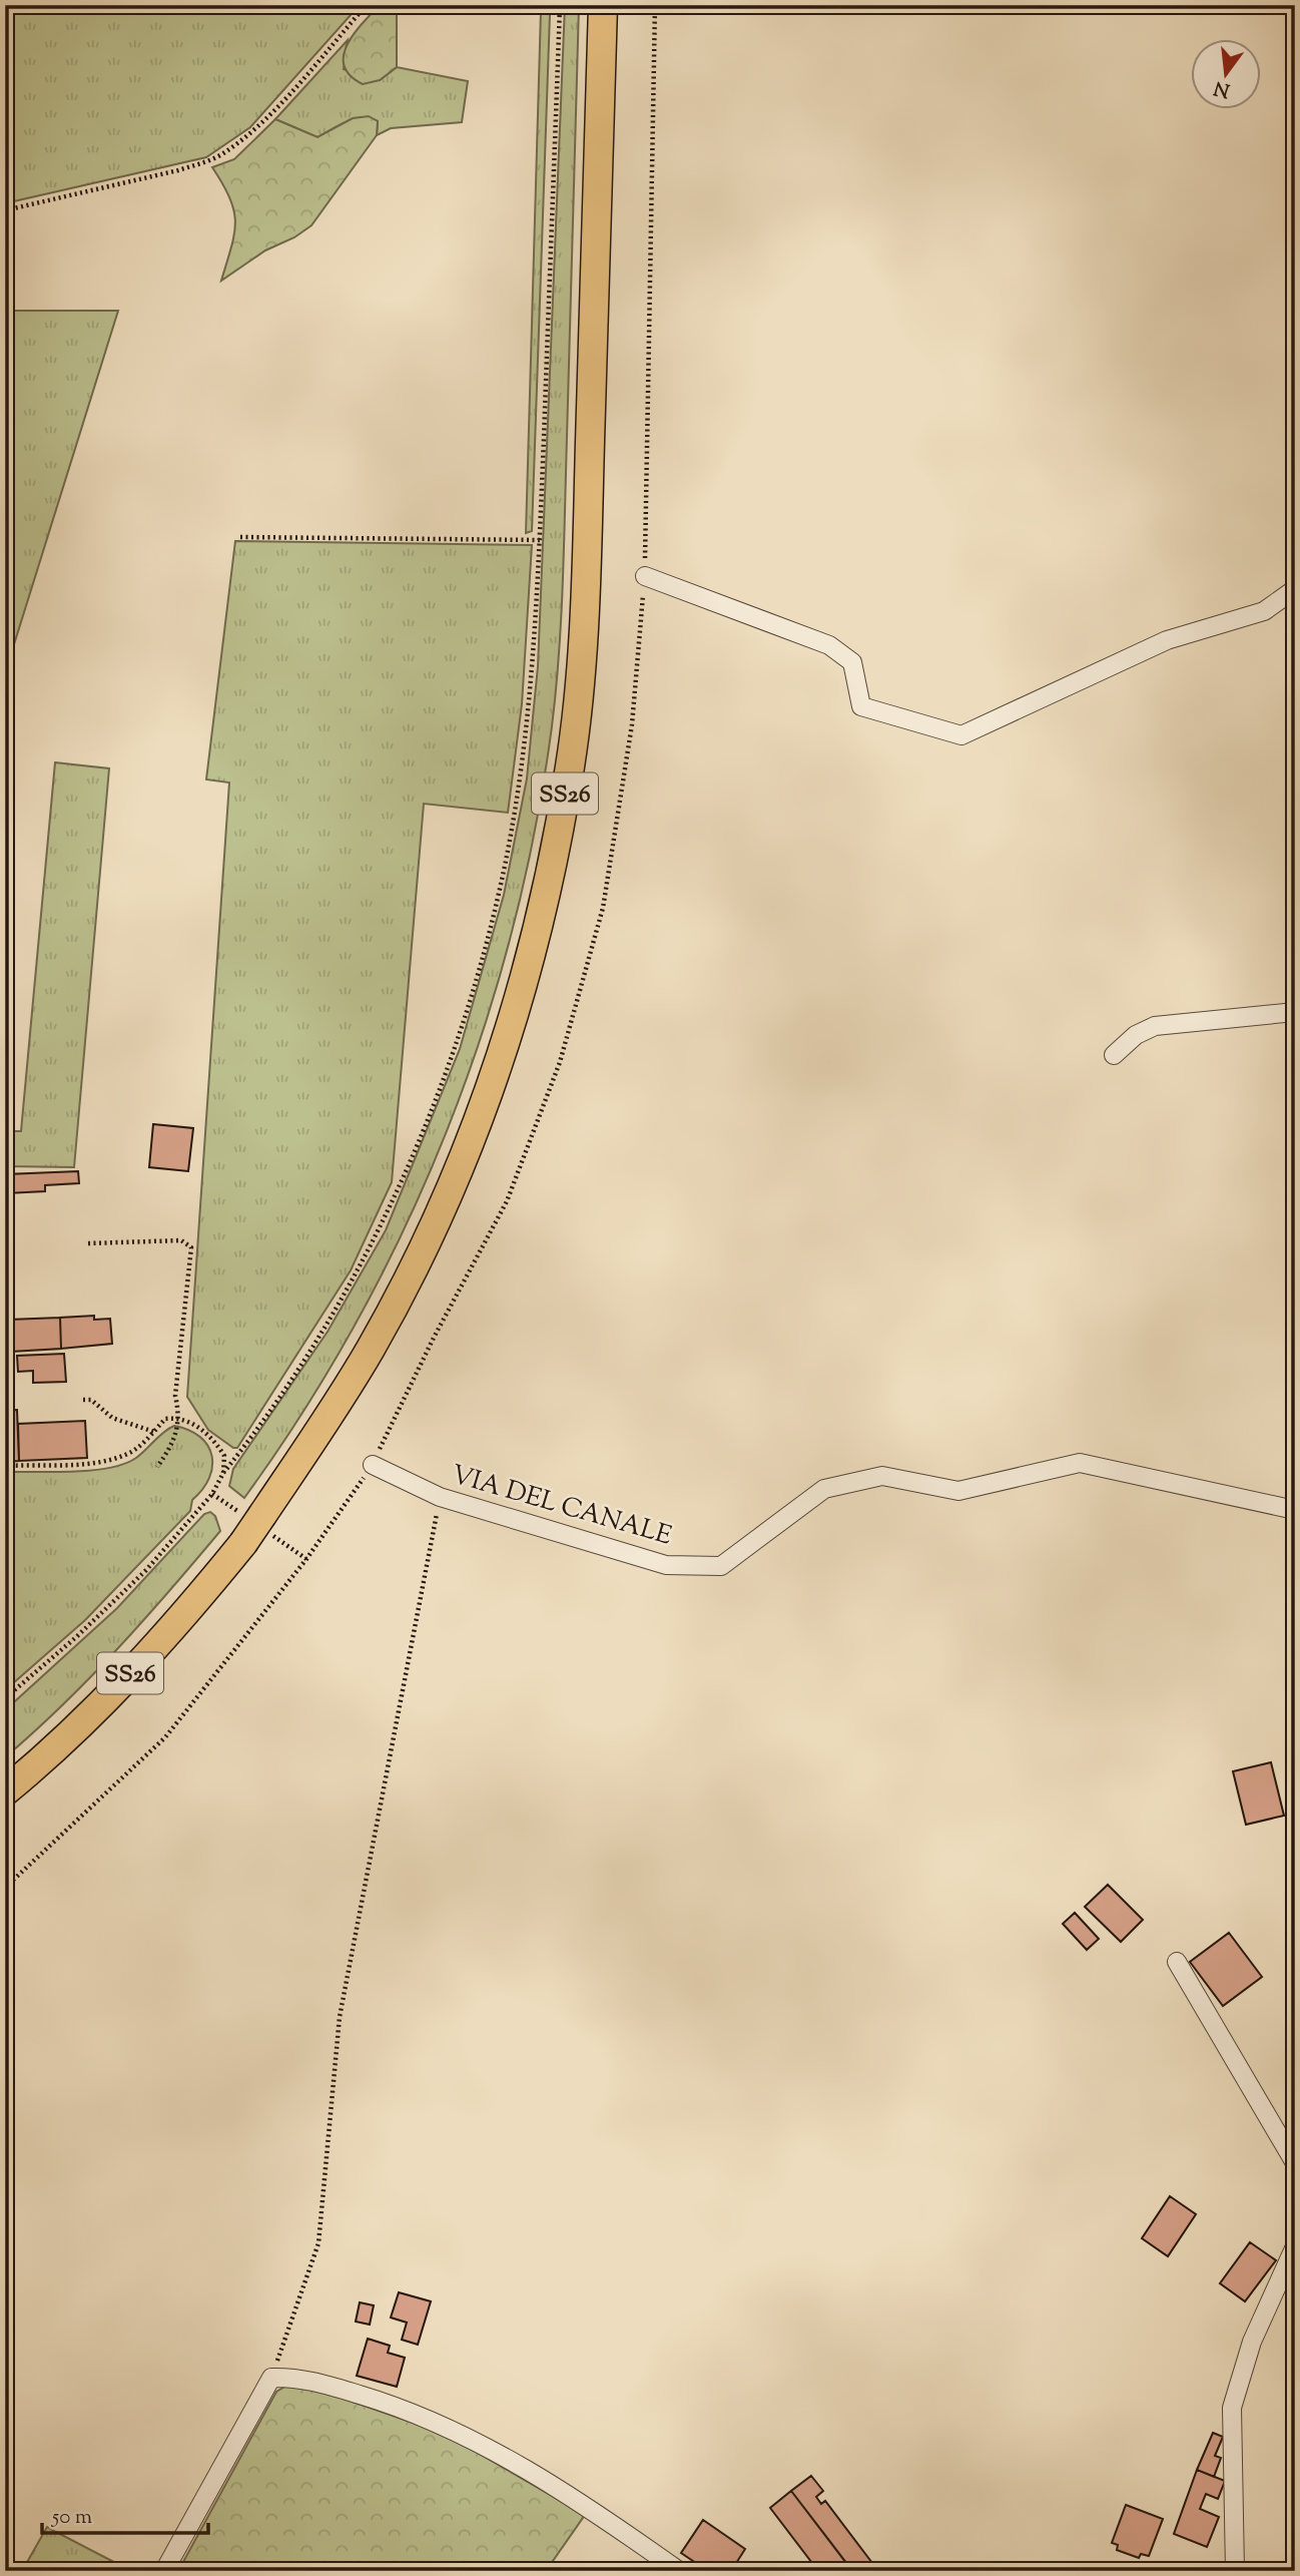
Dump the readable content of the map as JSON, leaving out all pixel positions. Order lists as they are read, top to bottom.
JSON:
{
  "streets": {
    "main road": ["SS26"],
    "street": ["VIA DEL CANALE"]
  },
  "scale_bar": "50 m",
  "north": "bottom"
}
